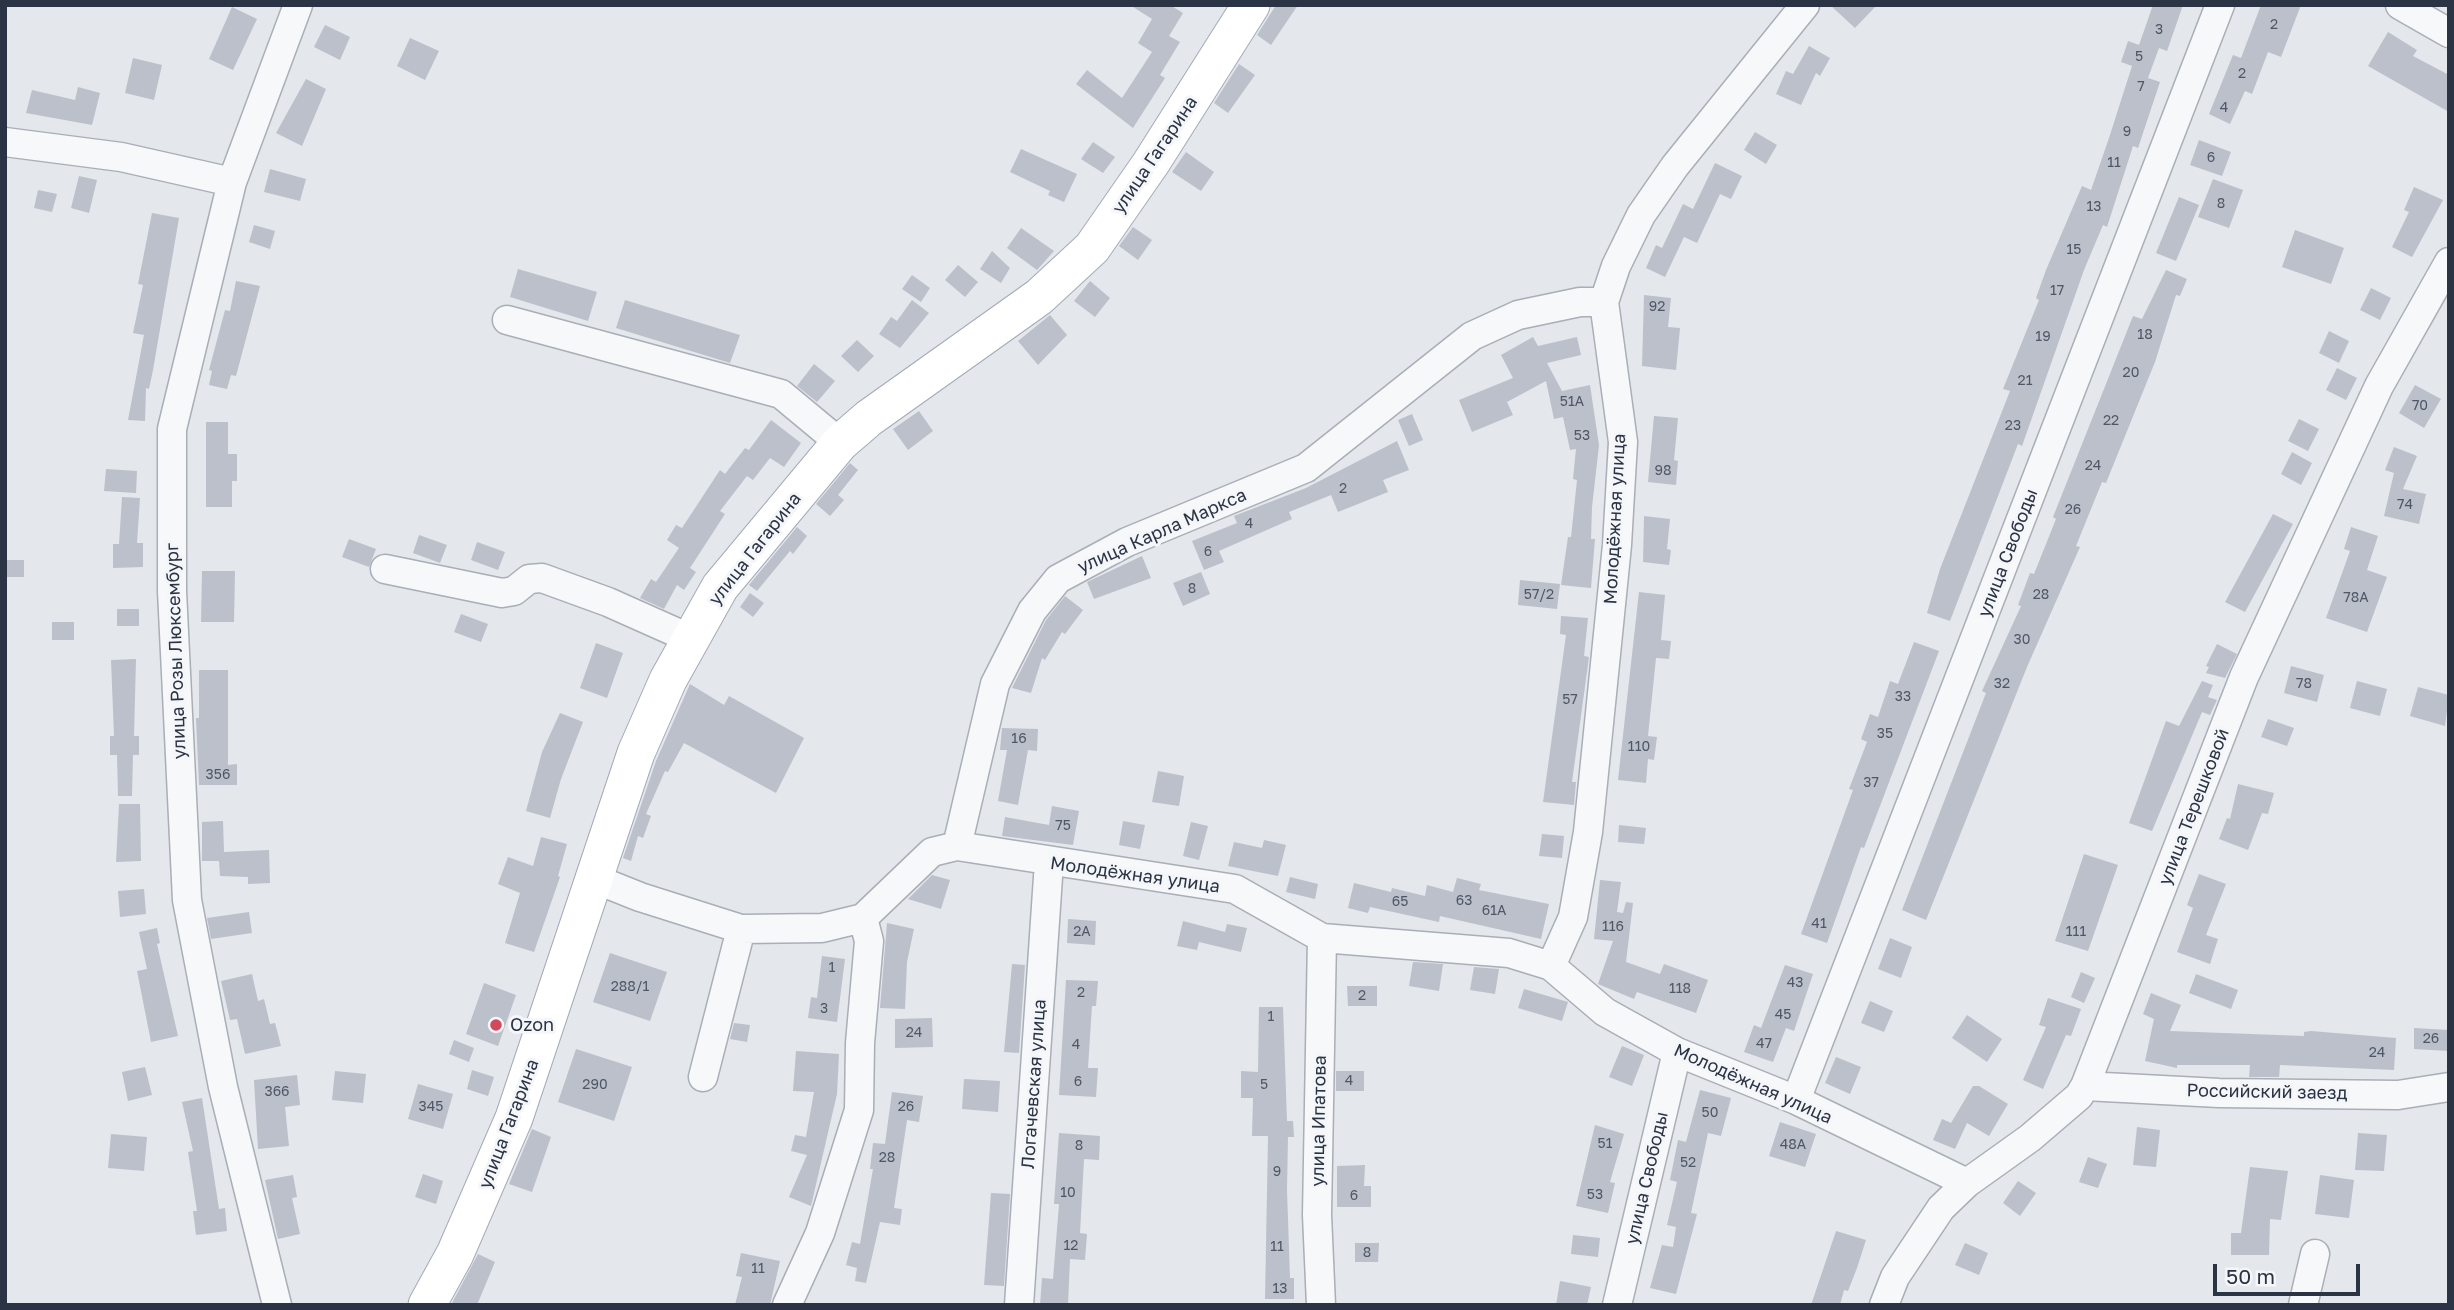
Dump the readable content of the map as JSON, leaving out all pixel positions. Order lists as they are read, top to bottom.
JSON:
{
  "streets": {
    "main road": ["улица Гагарина"],
    "street": [
      "Молодёжная улица",
      "улица Карла Маркса",
      "улица Свободы",
      "улица Розы Люксембург",
      "улица Терешковой",
      "Логачевская улица",
      "Российский заезд",
      "улица Ипатова"
    ]
  },
  "crossings": [
    ["Молодёжная улица", "улица Карла Маркса"],
    ["Молодёжная улица", "улица Свободы"],
    ["Молодёжная улица", "улица Терешковой"],
    ["Молодёжная улица", "Логачевская улица"],
    ["Молодёжная улица", "улица Ипатова"],
    ["улица Терешковой", "Российский заезд"]
  ],
  "places": ["Ozon"],
  "house_numbers": [
    "2",
    "3",
    "5",
    "2",
    "7",
    "4",
    "9",
    "6",
    "11",
    "8",
    "13",
    "15",
    "17",
    "92",
    "18",
    "19",
    "20",
    "21",
    "51А",
    "70",
    "22",
    "23",
    "53",
    "24",
    "98",
    "2",
    "74",
    "26",
    "4",
    "6",
    "8",
    "57/2",
    "28",
    "78А",
    "30",
    "32",
    "78",
    "33",
    "57",
    "35",
    "16",
    "110",
    "356",
    "37",
    "75",
    "63",
    "65",
    "61А",
    "41",
    "116",
    "2А",
    "111",
    "1",
    "43",
    "288/1",
    "118",
    "2",
    "2",
    "3",
    "45",
    "1",
    "24",
    "26",
    "47",
    "4",
    "24",
    "4",
    "6",
    "290",
    "5",
    "366",
    "345",
    "26",
    "50",
    "51",
    "48А",
    "8",
    "28",
    "52",
    "9",
    "10",
    "53",
    "6",
    "12",
    "11",
    "8",
    "11",
    "13"
  ],
  "scale_bar": "50 m"
}
